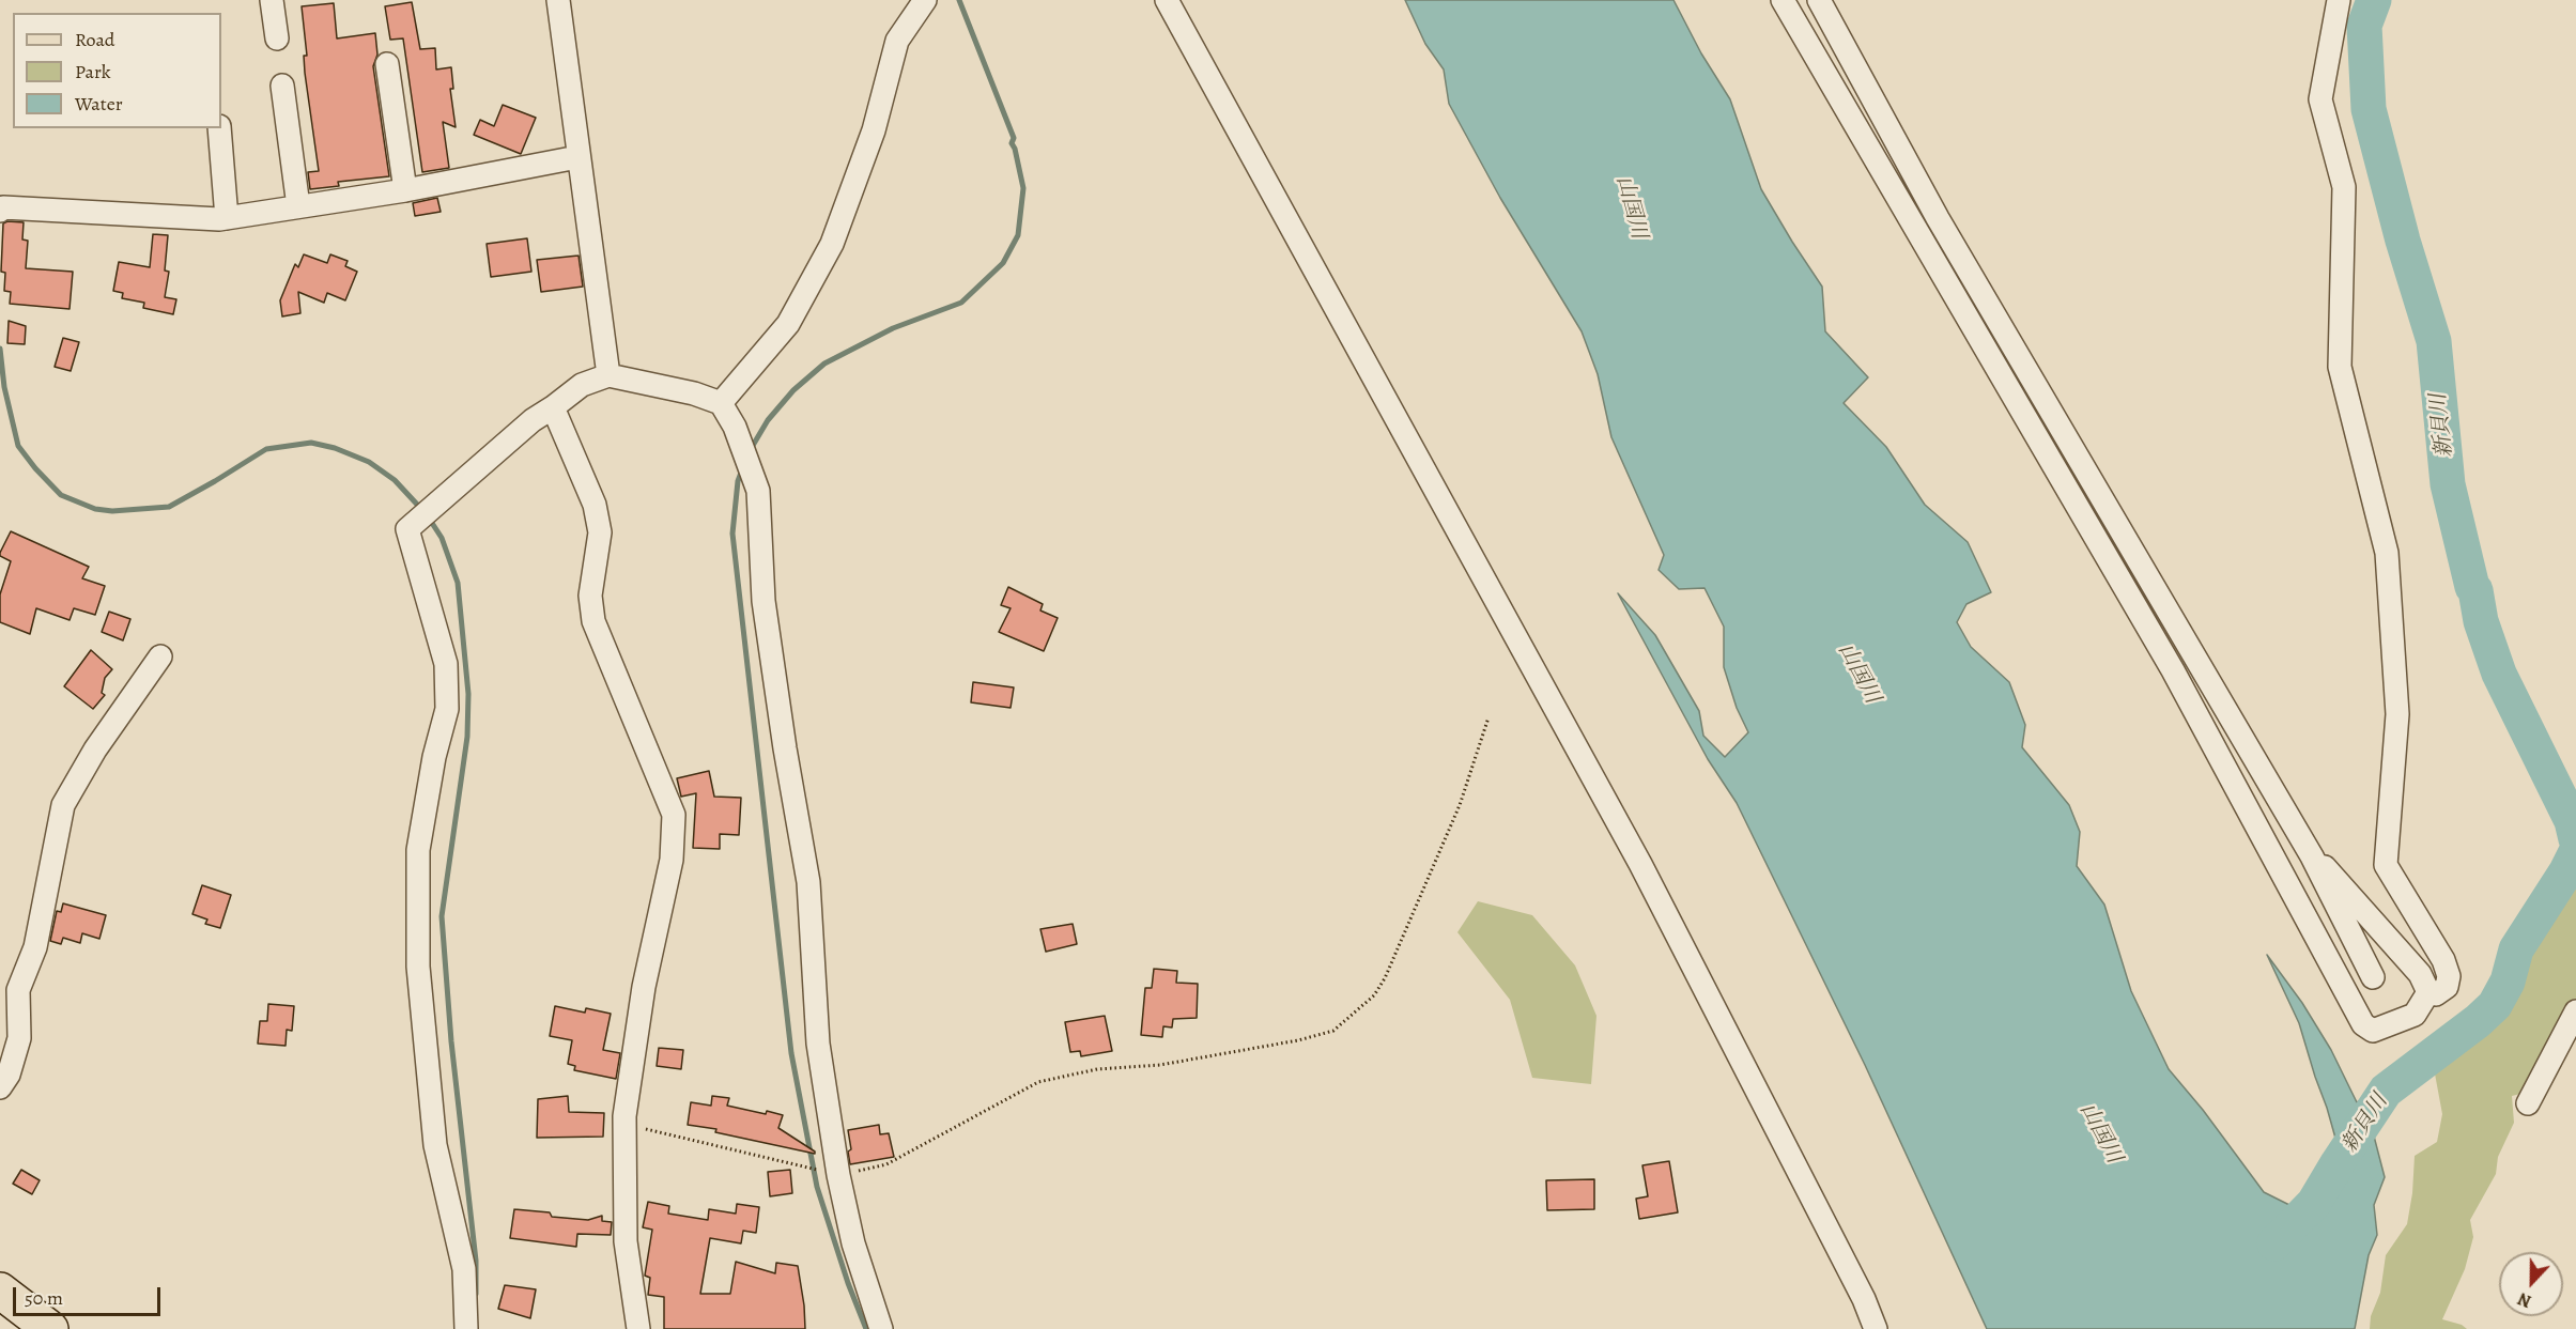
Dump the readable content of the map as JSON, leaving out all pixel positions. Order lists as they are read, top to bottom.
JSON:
{
  "water": ["山国川", "新貝川"],
  "legend": ["Road", "Park", "Water"],
  "scale_bar": "50 m",
  "north": "bottom"
}
